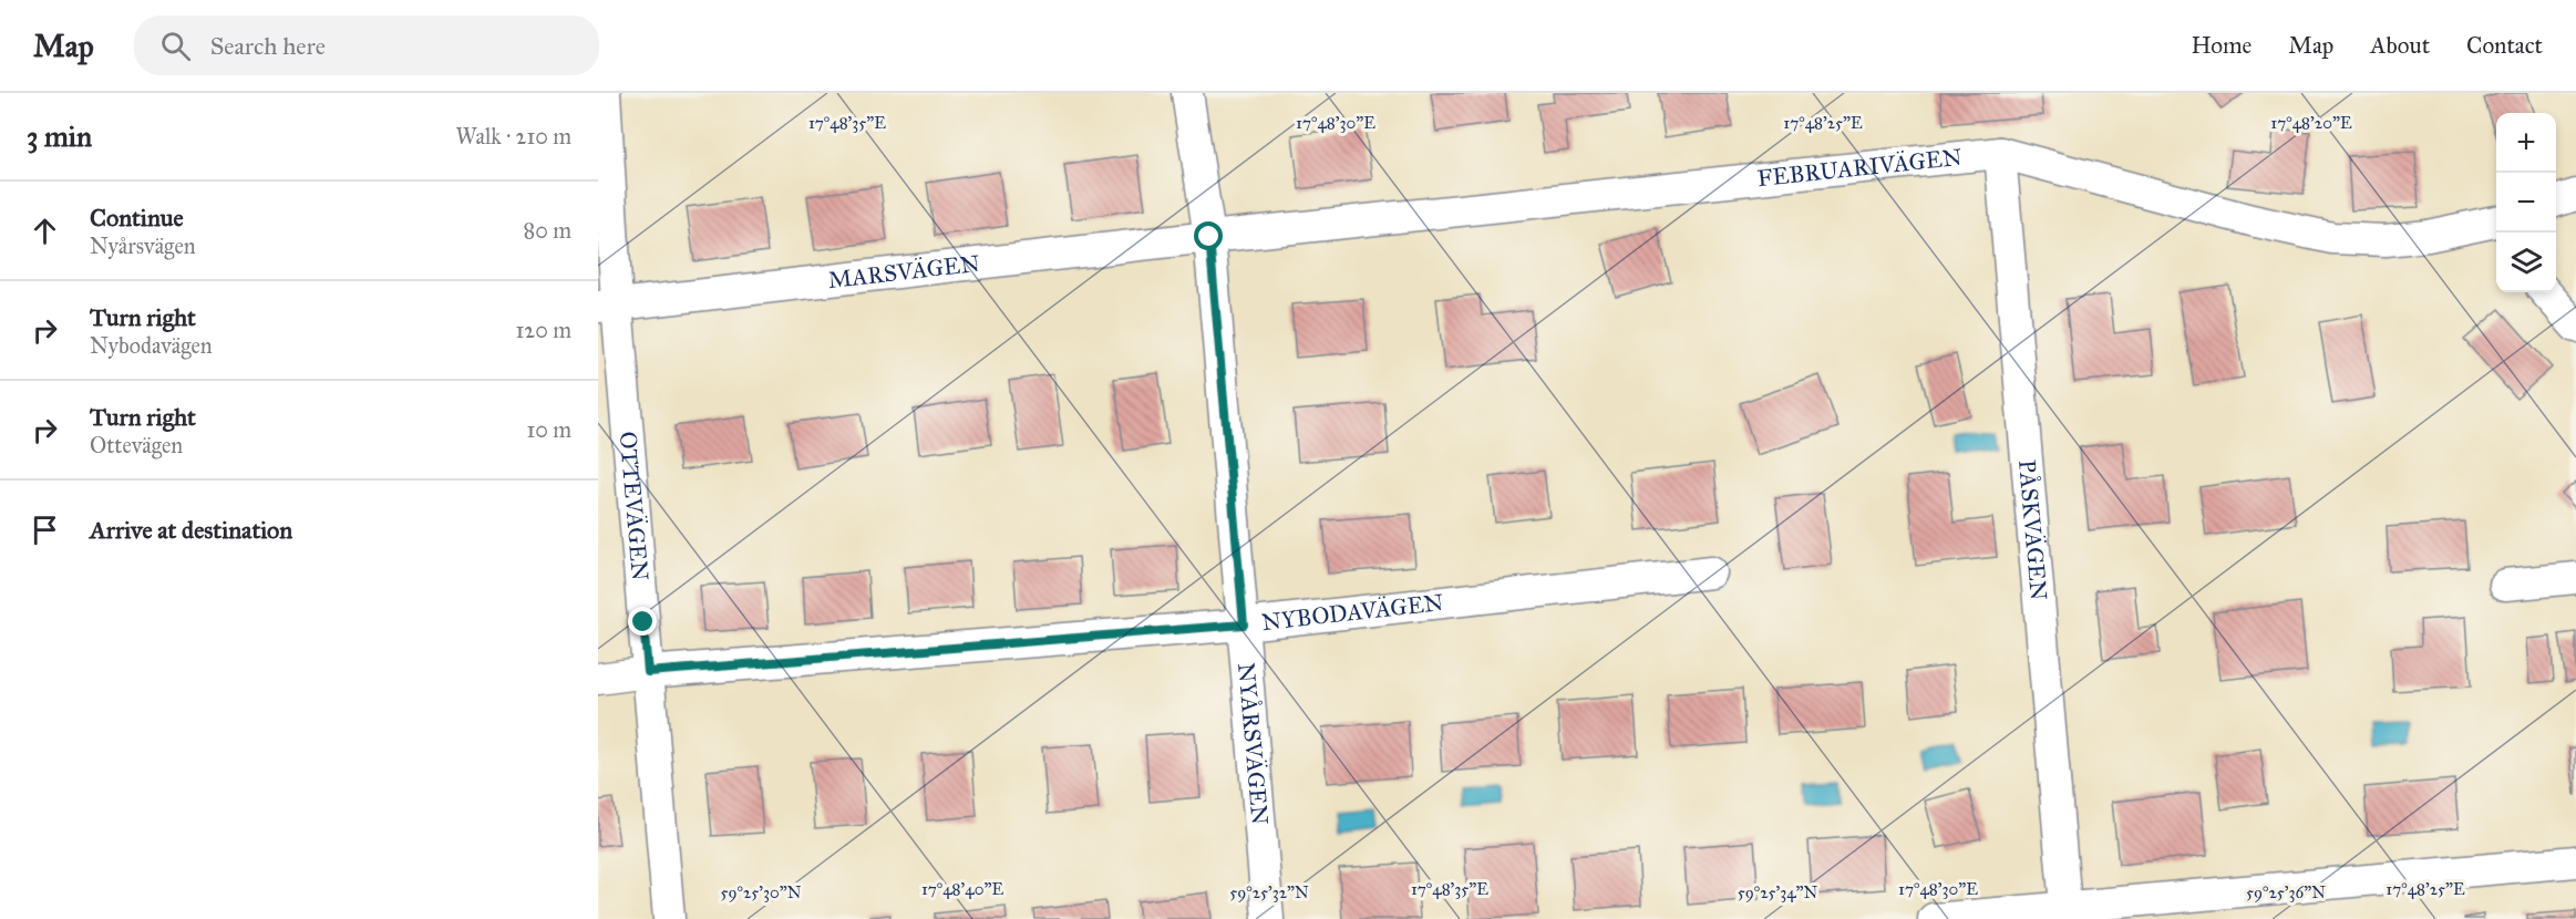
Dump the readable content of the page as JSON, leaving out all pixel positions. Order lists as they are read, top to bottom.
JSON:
{
  "streets": {
    "street": [
      "FEBRUARIVÄGEN",
      "MARSVÄGEN",
      "OTTEVÄGEN",
      "PÅSKVÄGEN",
      "NYBODAVÄGEN",
      "NYÅRSVÄGEN"
    ]
  },
  "crossings": [
    ["FEBRUARIVÄGEN", "MARSVÄGEN"],
    ["FEBRUARIVÄGEN", "PÅSKVÄGEN"],
    ["FEBRUARIVÄGEN", "NYÅRSVÄGEN"],
    ["MARSVÄGEN", "OTTEVÄGEN"],
    ["MARSVÄGEN", "NYÅRSVÄGEN"],
    ["OTTEVÄGEN", "NYBODAVÄGEN"],
    ["NYBODAVÄGEN", "NYÅRSVÄGEN"]
  ],
  "page": {
    "header": "Map",
    "search": "Search here",
    "nav": [
      "Home",
      "Map",
      "About",
      "Contact"
    ],
    "heading": ["3 min", "Walk · 210 m"],
    "map_buttons": ["+", "−"],
    "list": [
      ["Continue", "Nyårsvägen", "80 m"],
      ["Turn right", "Nybodavägen", "120 m"],
      ["Turn right", "Ottevägen", "10 m"],
      "Arrive at destination"
    ]
  },
  "coordinates": [
    "17°48'35\"E",
    "17°48'30\"E",
    "17°48'25\"E",
    "17°48'20\"E",
    "17°48'40\"E",
    "59°25'30\"N",
    "59°25'32\"N",
    "59°25'34\"N",
    "59°25'36\"N"
  ]
}
